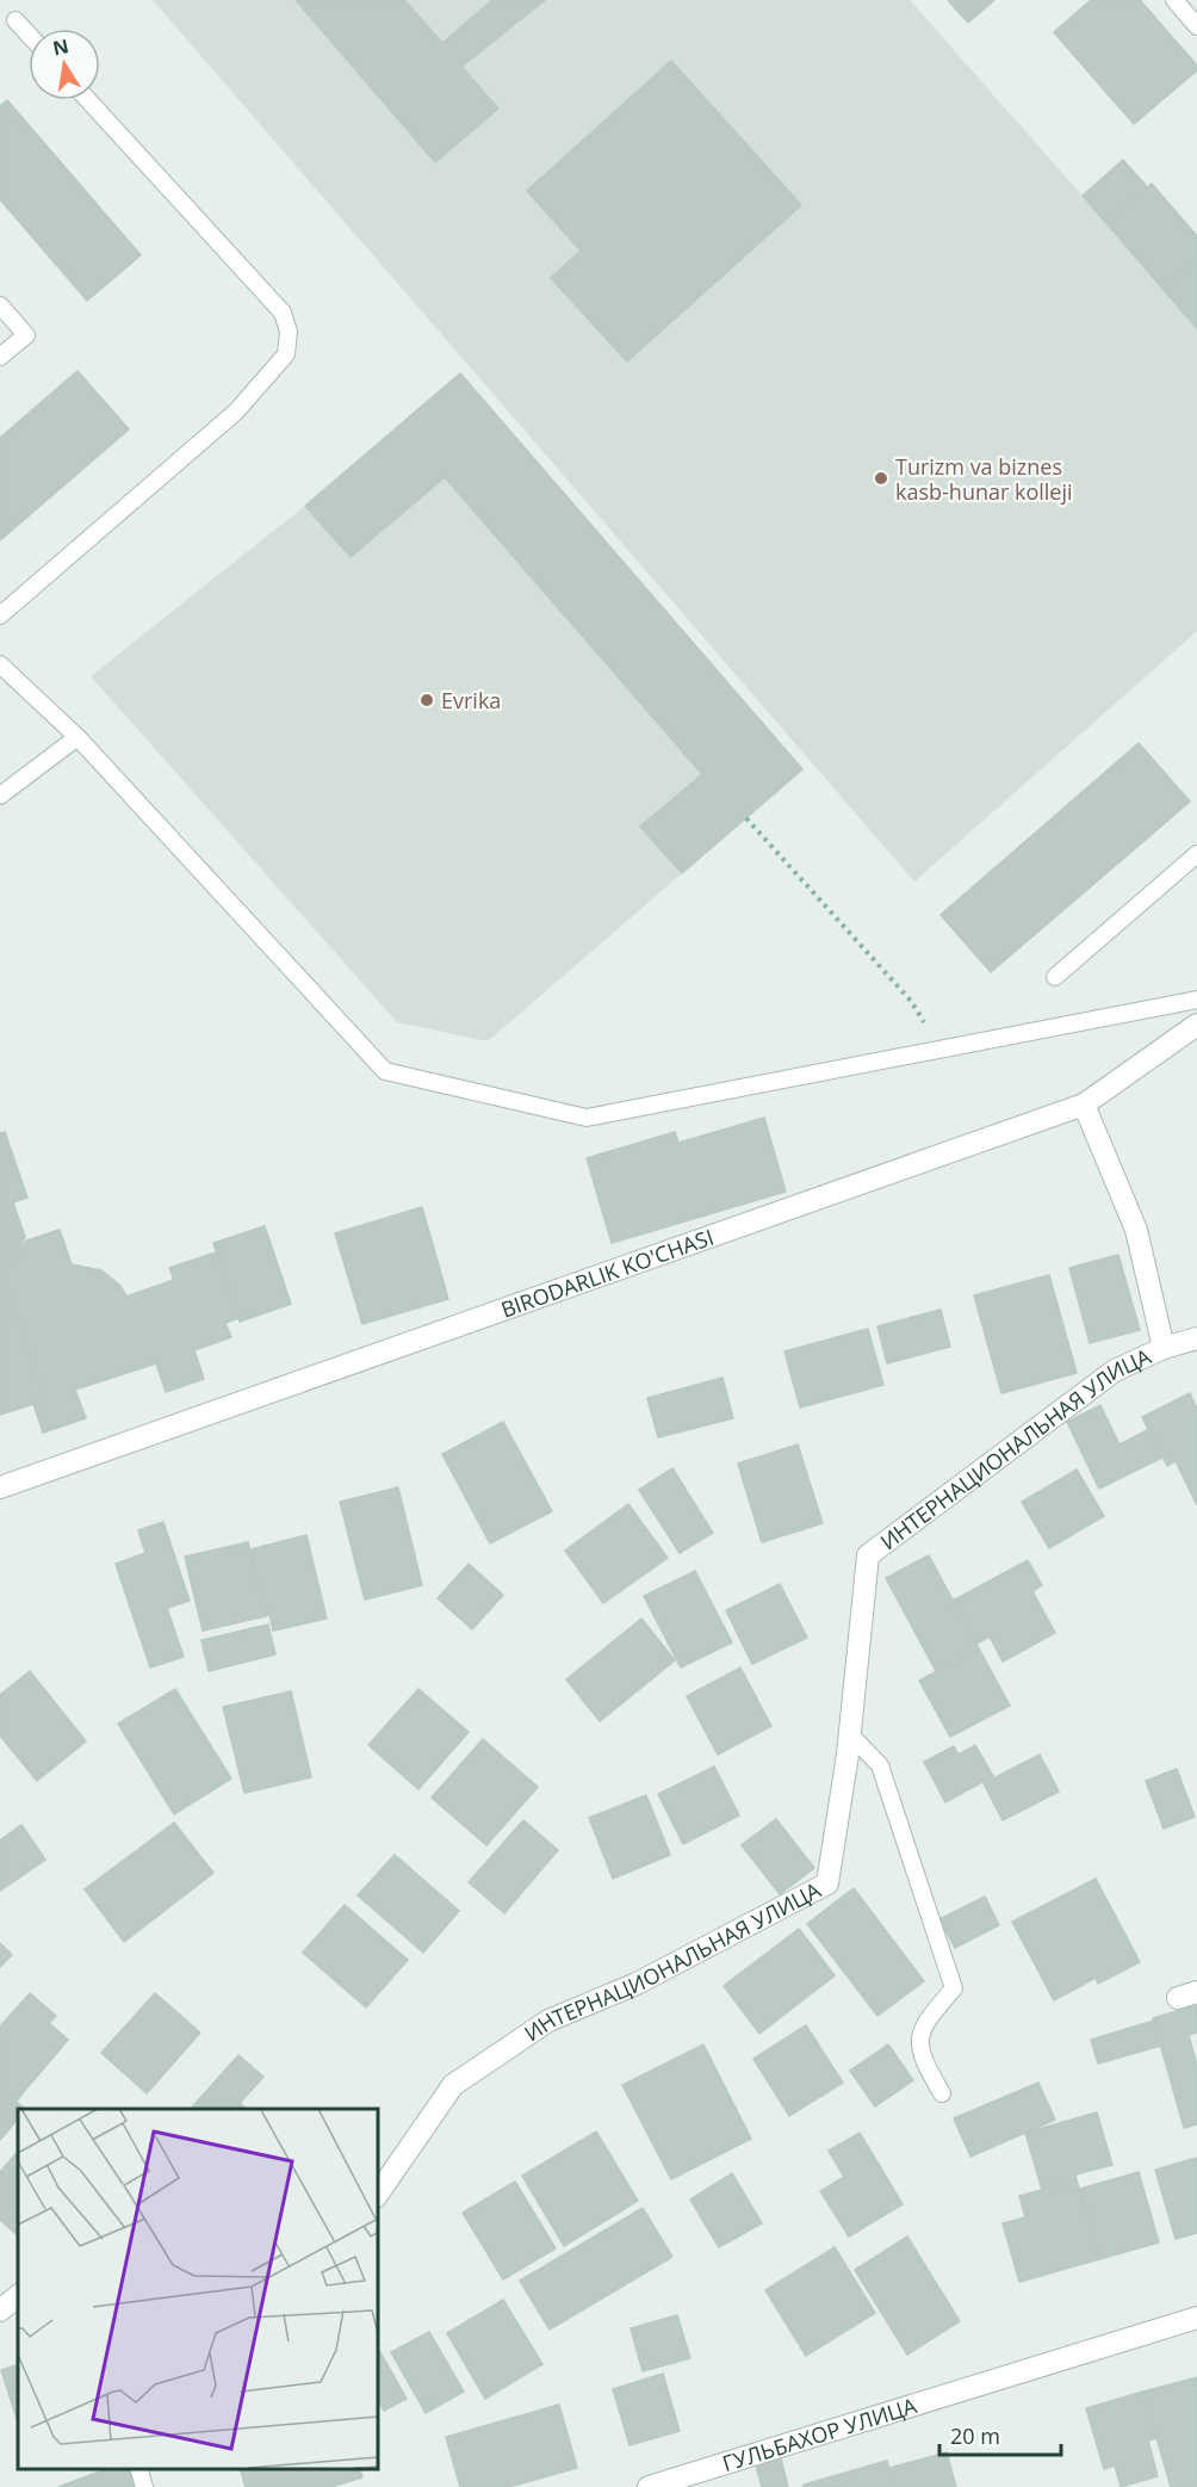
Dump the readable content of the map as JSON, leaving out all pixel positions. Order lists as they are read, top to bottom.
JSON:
{
  "streets": {
    "street": ["BIRODARLIK KO'CHASI", "ИНТЕРНАЦИОНАЛЬНАЯ УЛИЦА", "ГУЛЬБАХОР УЛИЦА"]
  },
  "places": ["Turizm va biznes kasb-hunar kolleji", "Evrika"],
  "scale_bar": "20 m",
  "north": "top"
}
